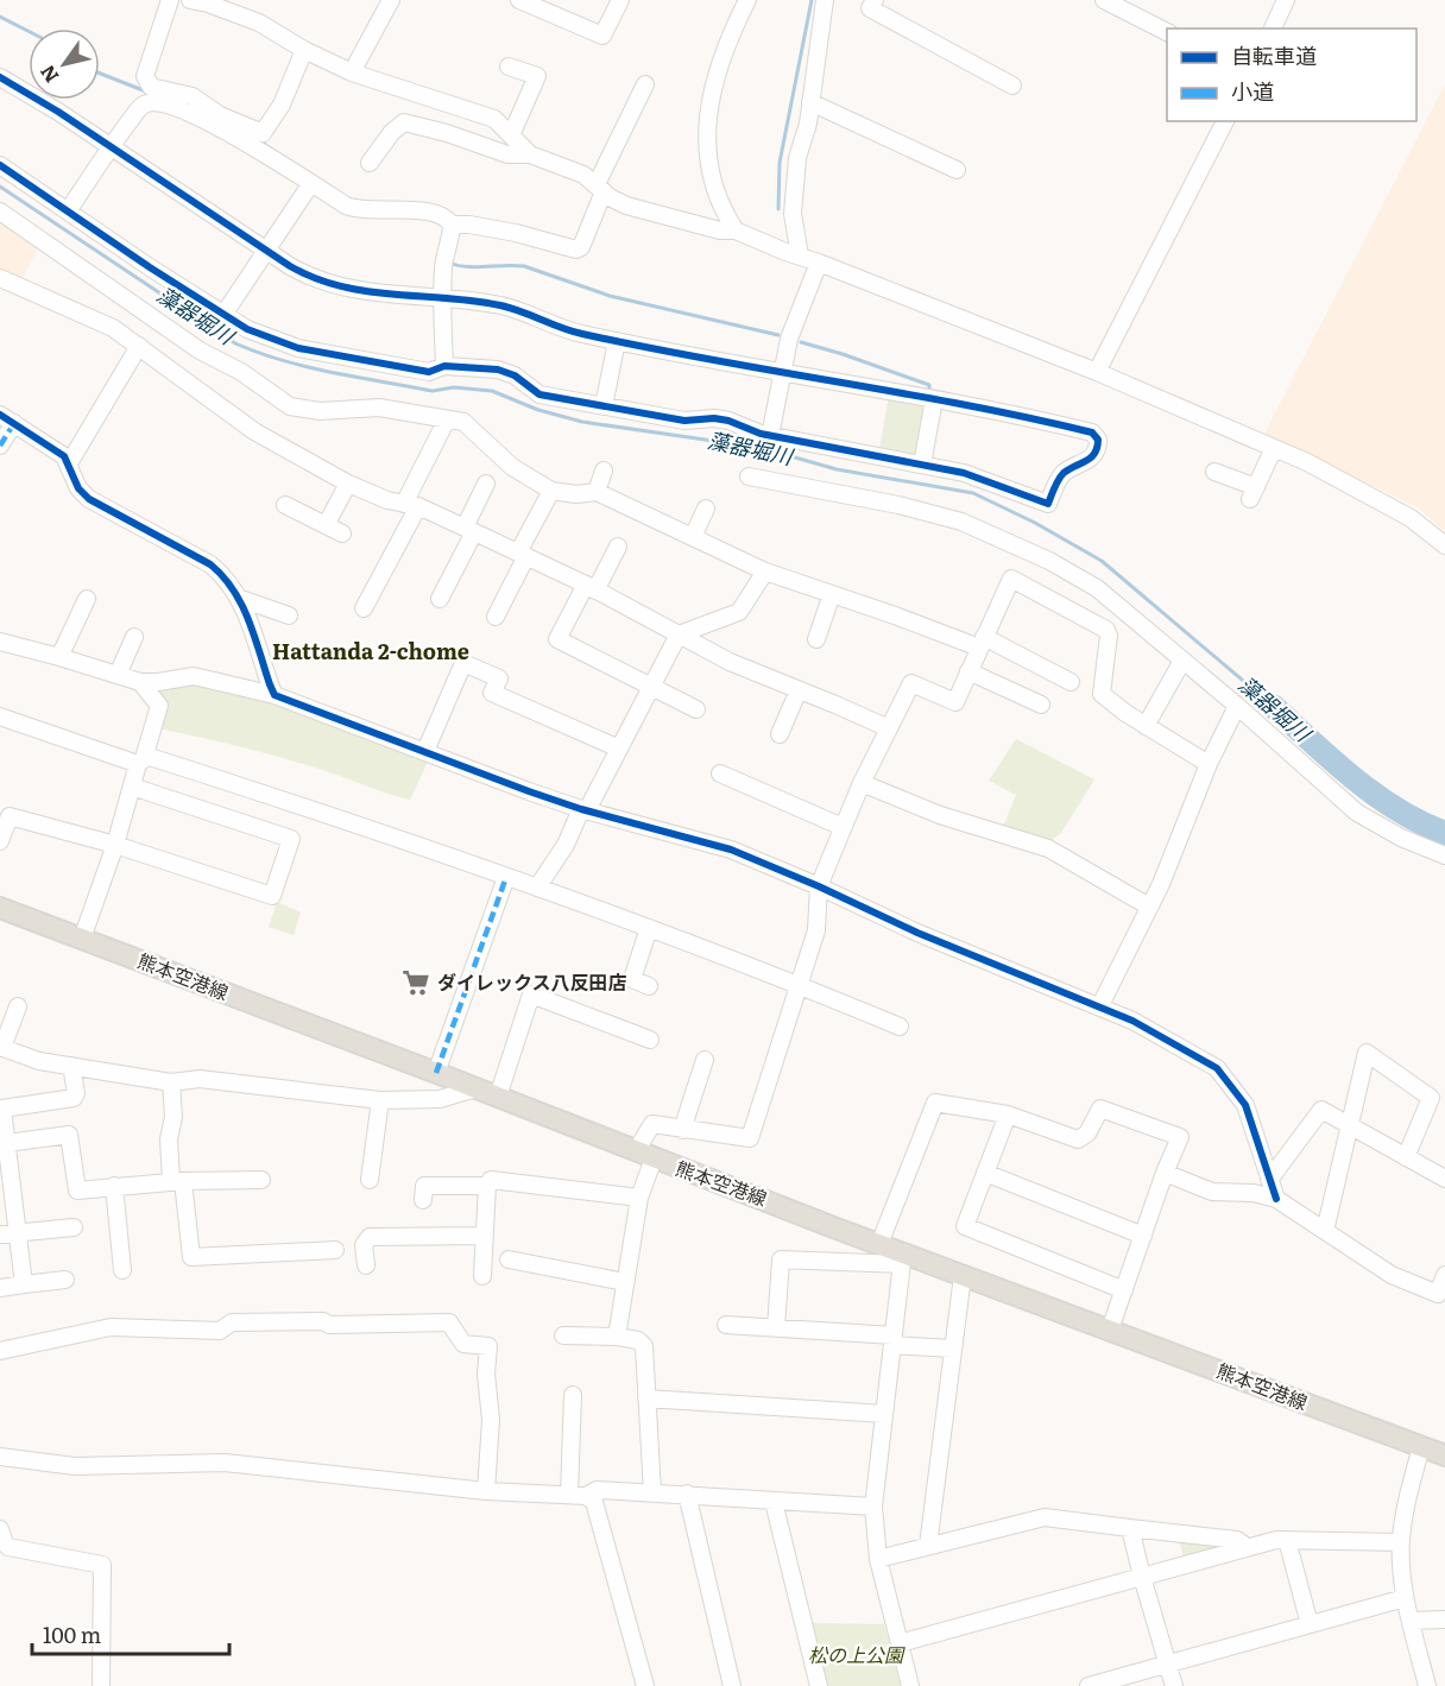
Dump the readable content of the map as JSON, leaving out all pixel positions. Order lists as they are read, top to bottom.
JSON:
{
  "streets": {
    "main road": ["熊本空港線"]
  },
  "districts": ["Hattanda 2-chome"],
  "water": ["藻器堀川"],
  "parks": ["松の上公園"],
  "places": {
    "supermarket": ["ダイレックス八反田店"]
  },
  "legend": ["自転車道", "小道"],
  "scale_bar": "100 m",
  "north": "bottom left"
}
